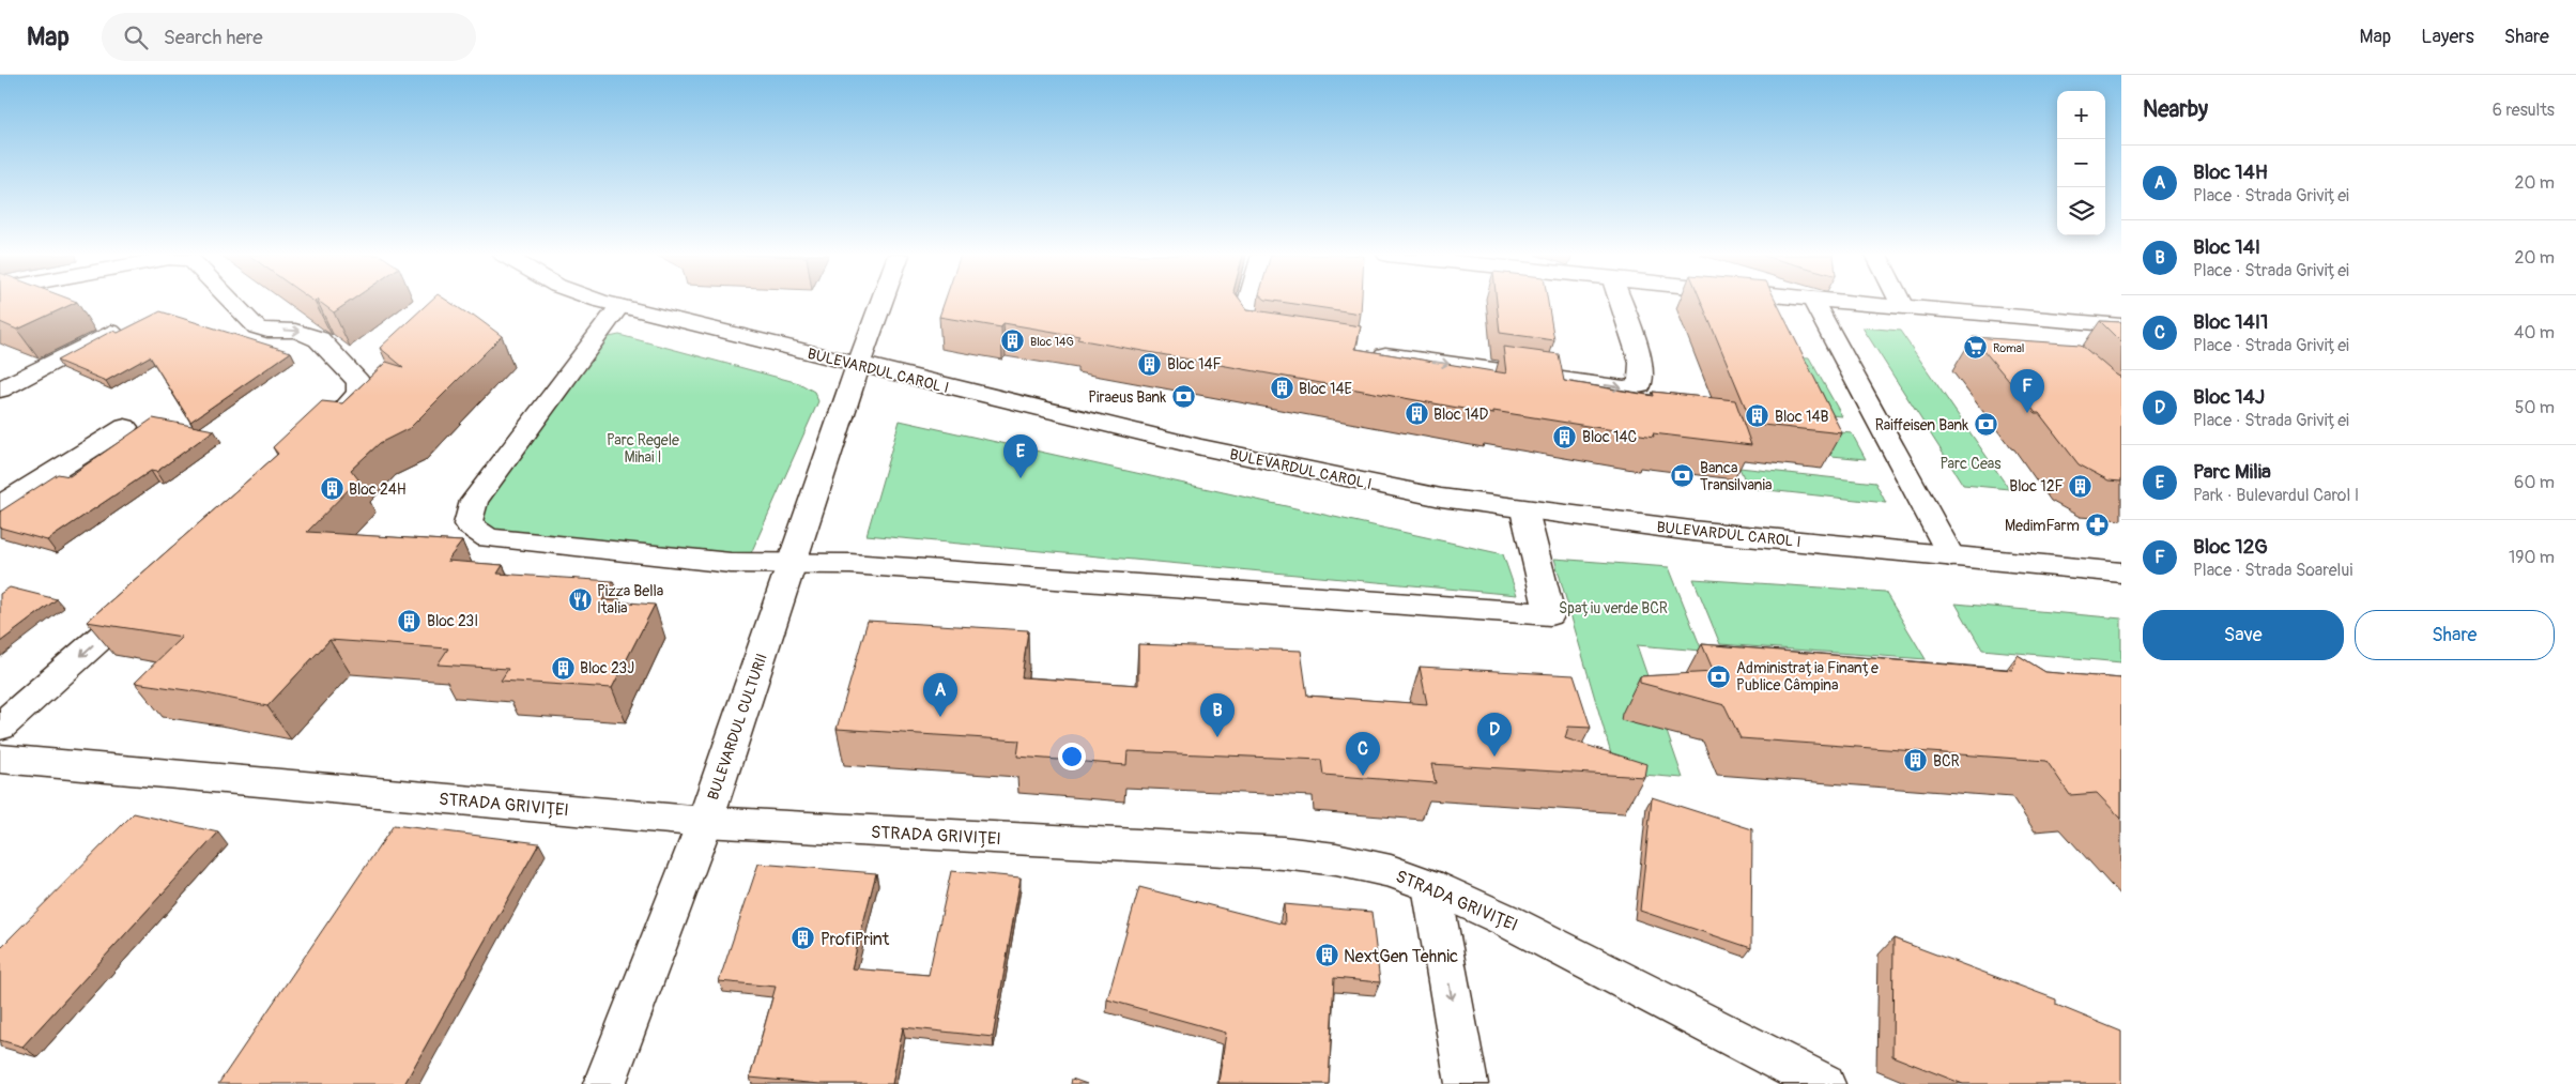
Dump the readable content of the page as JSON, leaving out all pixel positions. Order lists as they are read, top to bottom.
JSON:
{
  "streets": {
    "street": ["BULEVARDUL CAROL I", "BULEVARDUL CULTURII", "STRADA GRIVIȚEI"]
  },
  "crossings": [
    ["BULEVARDUL CAROL I", "BULEVARDUL CULTURII"],
    ["BULEVARDUL CULTURII", "STRADA GRIVIȚEI"]
  ],
  "parks": ["Parc Regele Mihai I", "Parc Ceas", "Spațiu verde BCR"],
  "places": {
    "building": [
      "Bloc 14G",
      "Bloc 14F",
      "Bloc 14E",
      "Bloc 14D",
      "Bloc 14B",
      "Bloc 14C",
      "Bloc 12F",
      "Bloc 24H",
      "Bloc 23I",
      "Bloc 23J",
      "BCR",
      "ProfiPrint",
      "NextGen Tehnic"
    ],
    "supermarket": ["Romal"],
    "bank": [
      "Piraeus Bank",
      "Raiffeisen Bank",
      "Banca Transilvania",
      "Administrația Finanțe Publice Câmpina"
    ],
    "pharmacy": ["MedimFarm"],
    "restaurant": ["Pizza Bella Italia"]
  },
  "page": {
    "header": "Map",
    "search": "Search here",
    "nav": ["Map", "Layers", "Share"],
    "heading": ["Nearby", "6 results"],
    "map_buttons": ["+", "−"],
    "list": [
      {
        "mark": "A",
        "name": "Bloc 14H",
        "note": "Place · Strada Griviței",
        "value": "20 m"
      },
      {
        "mark": "B",
        "name": "Bloc 14I",
        "note": "Place · Strada Griviței",
        "value": "20 m"
      },
      {
        "mark": "C",
        "name": "Bloc 14I1",
        "note": "Place · Strada Griviței",
        "value": "40 m"
      },
      {
        "mark": "D",
        "name": "Bloc 14J",
        "note": "Place · Strada Griviței",
        "value": "50 m"
      },
      {
        "mark": "E",
        "name": "Parc Milia",
        "note": "Park · Bulevardul Carol I",
        "value": "60 m"
      },
      {
        "mark": "F",
        "name": "Bloc 12G",
        "note": "Place · Strada Soarelui",
        "value": "190 m"
      }
    ],
    "pins": [
      "F",
      "E",
      "A",
      "B",
      "D",
      "C"
    ],
    "buttons": ["Save", "Share"]
  }
}
